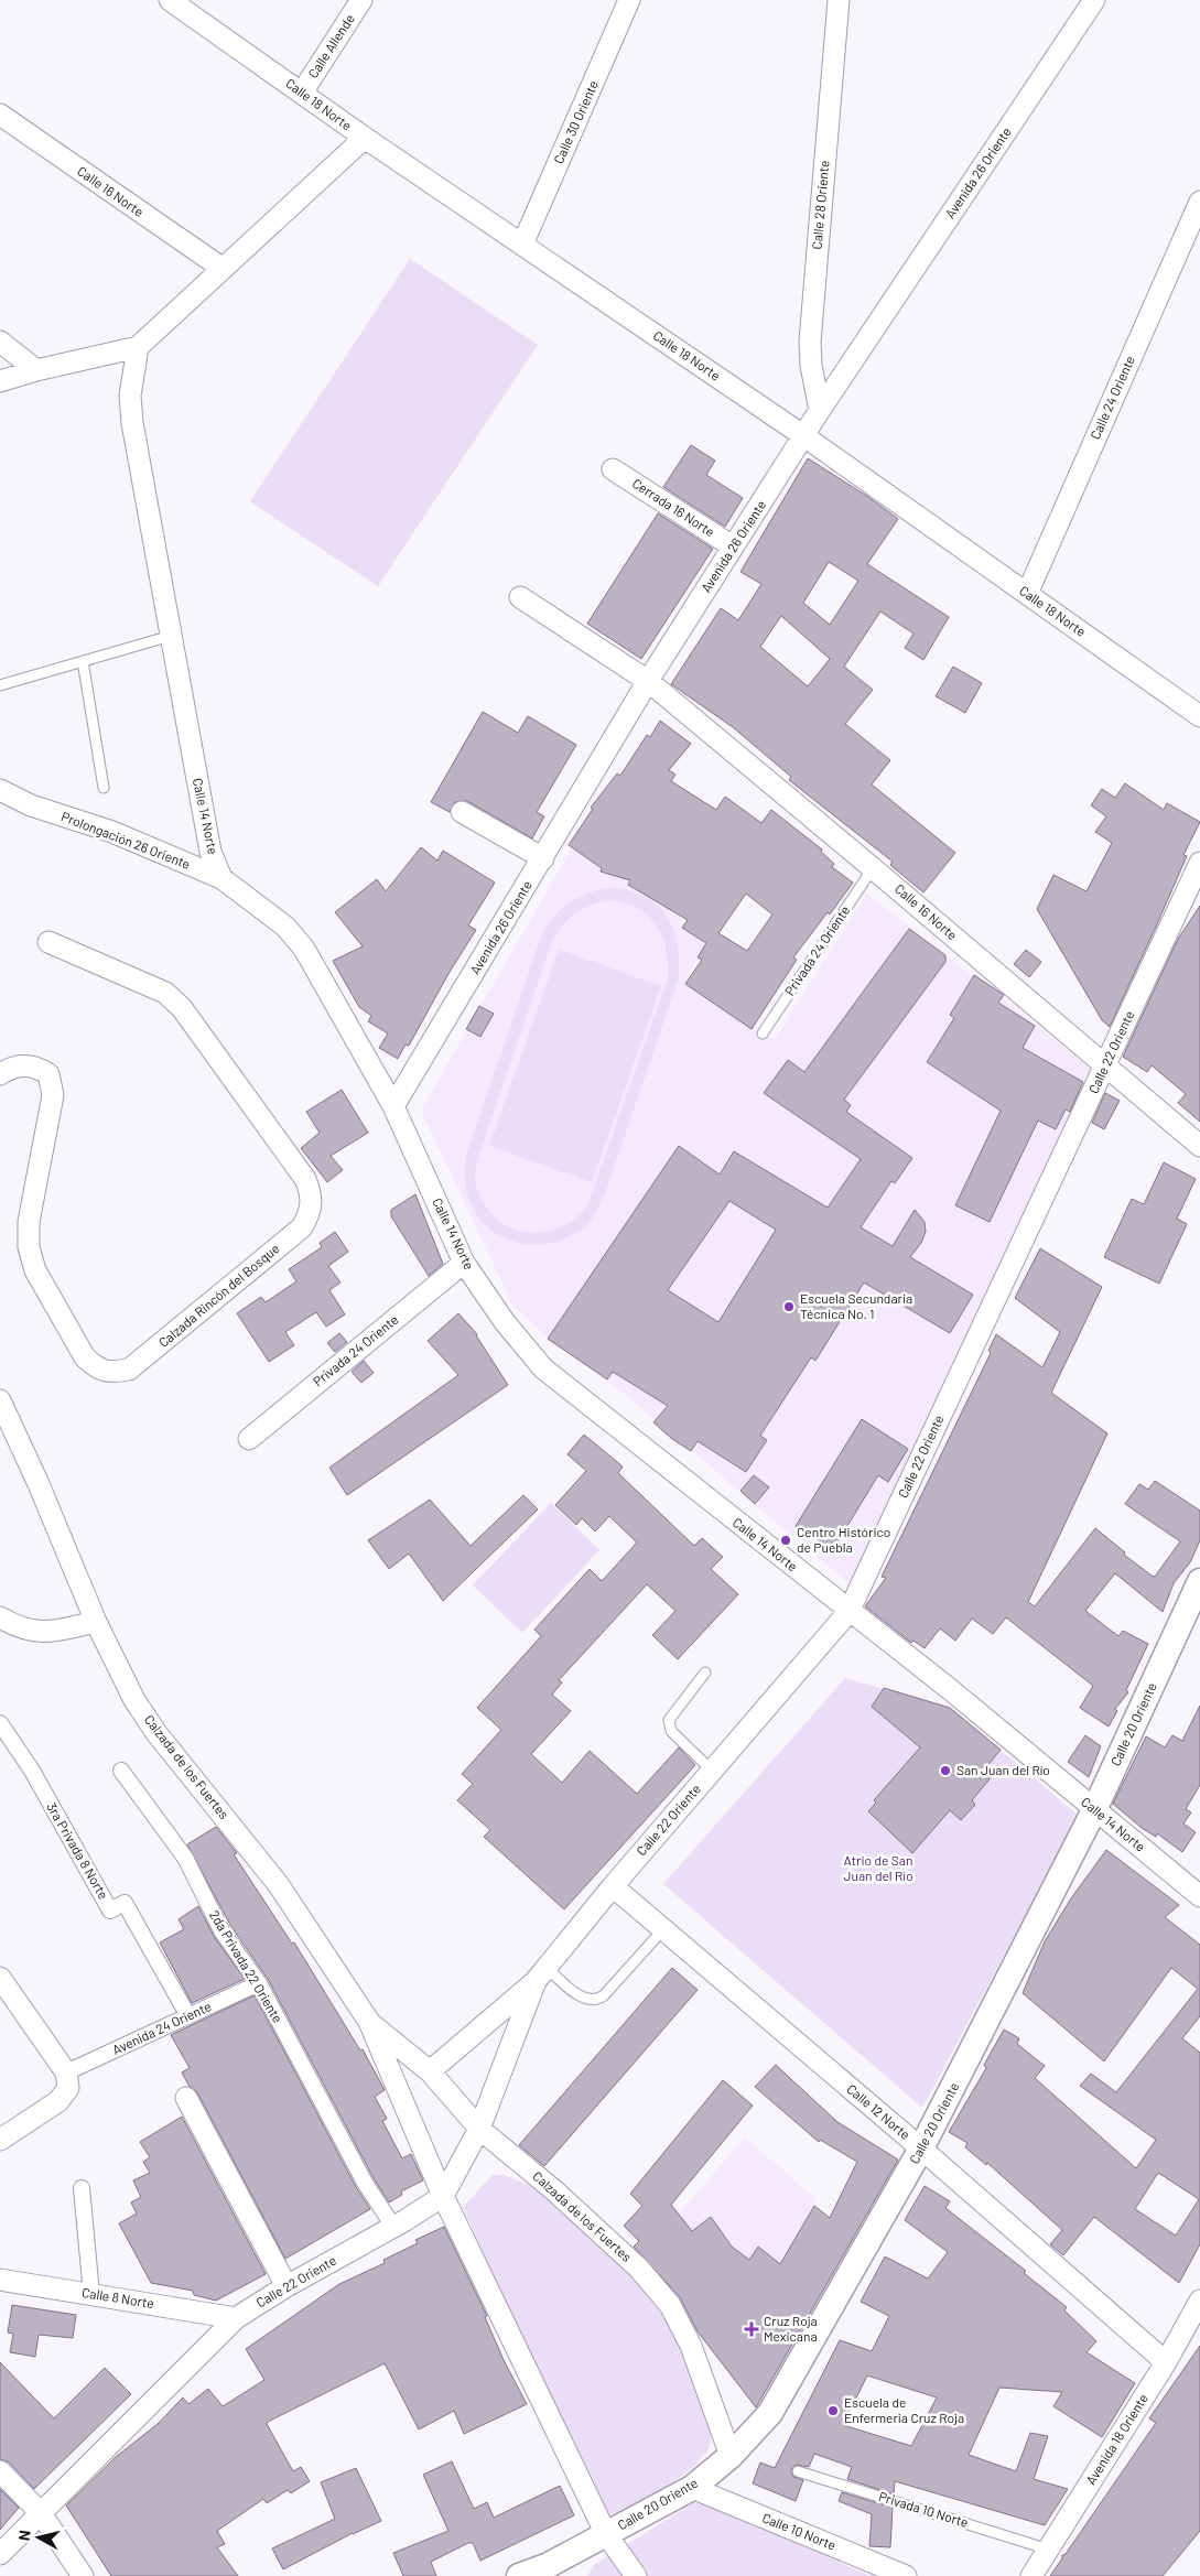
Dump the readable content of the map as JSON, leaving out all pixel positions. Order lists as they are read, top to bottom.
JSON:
{
  "streets": {
    "street": [
      "Calle Allende",
      "Calle 18 Norte",
      "Calle 30 Oriente",
      "Avenida 26 Oriente",
      "Calle 16 Norte",
      "Calle 28 Oriente",
      "Calle 24 Oriente",
      "Cerrada 16 Norte",
      "Calle 14 Norte",
      "Prolongación 26 Oriente",
      "Privada 24 Oriente",
      "Calle 22 Oriente",
      "Calzada Rincón del Bosque",
      "Calle 20 Oriente",
      "Calzada de los Fuertes",
      "3ra Privada 8 Norte",
      "2da Privada 22 Oriente",
      "Avenida 24 Oriente",
      "Calle 12 Norte",
      "Calle 8 Norte",
      "Avenida 18 Oriente",
      "Calle 10 Norte"
    ],
    "lane": ["Privada 10 Norte"]
  },
  "crossings": [
    ["Calle Allende", "Calle 18 Norte"],
    ["Calle 18 Norte", "Calle 30 Oriente"],
    ["Calle 18 Norte", "Avenida 26 Oriente"],
    ["Calle 18 Norte", "Calle 24 Oriente"],
    ["Avenida 26 Oriente", "Calle 16 Norte"],
    ["Avenida 26 Oriente", "Calle 28 Oriente"],
    ["Avenida 26 Oriente", "Cerrada 16 Norte"],
    ["Avenida 26 Oriente", "Calle 14 Norte"],
    ["Calle 16 Norte", "Privada 24 Oriente"],
    ["Calle 16 Norte", "Calle 22 Oriente"],
    ["Calle 14 Norte", "Prolongación 26 Oriente"],
    ["Calle 14 Norte", "Privada 24 Oriente"],
    ["Calle 14 Norte", "Calle 22 Oriente"],
    ["Calle 14 Norte", "Calle 20 Oriente"],
    ["Calle 22 Oriente", "Calzada de los Fuertes"],
    ["Calle 22 Oriente", "2da Privada 22 Oriente"],
    ["Calle 22 Oriente", "Calle 12 Norte"],
    ["Calle 22 Oriente", "Calle 8 Norte"],
    ["Calle 20 Oriente", "Calzada de los Fuertes"],
    ["Calle 20 Oriente", "Calle 12 Norte"],
    ["Calle 20 Oriente", "Calle 10 Norte"],
    ["3ra Privada 8 Norte", "Avenida 24 Oriente"],
    ["2da Privada 22 Oriente", "Avenida 24 Oriente"],
    ["Calle 12 Norte", "Avenida 18 Oriente"],
    ["Avenida 18 Oriente", "Privada 10 Norte"]
  ],
  "parks": ["Atrio de San Juan del Río"],
  "places": {
    "other": [
      "Escuela Secundaria Técnica No. 1",
      "Centro Histórico de Puebla",
      "San Juan del Río",
      "Escuela de Enfermeria Cruz Roja"
    ],
    "health": ["Cruz Roja Mexicana"]
  },
  "north": "left"
}
